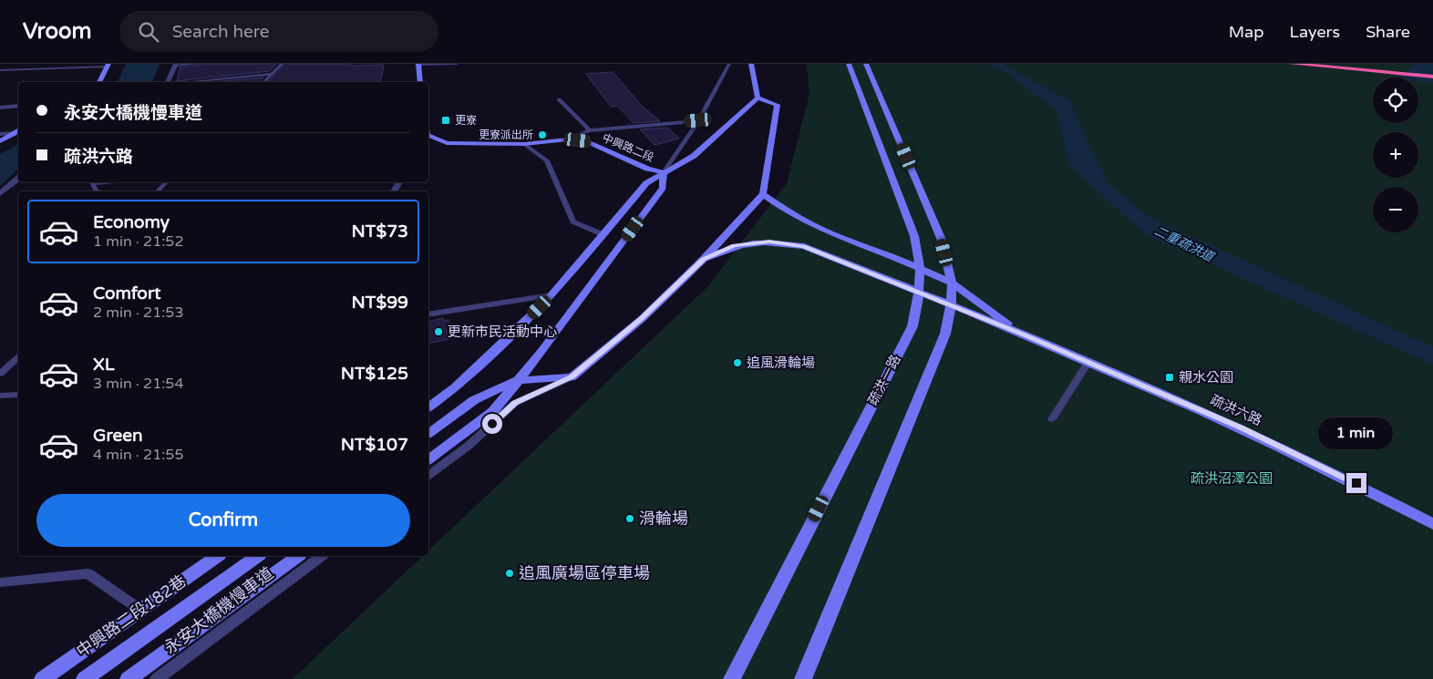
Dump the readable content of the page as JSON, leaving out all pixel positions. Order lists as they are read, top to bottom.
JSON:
{
  "streets": {
    "street": [
      "中興路二段",
      "疏洪一路",
      "疏洪六路",
      "中興路二段182巷"
    ],
    "lane": ["永安大橋機慢車道"]
  },
  "crossings": [
    ["疏洪一路", "疏洪六路"]
  ],
  "water": ["二重疏洪道"],
  "parks": ["疏洪沼澤公園"],
  "places": {
    "transit": ["更寮", "親水公園"],
    "other": [
      "更寮派出所",
      "更新市民活動中心",
      "追風滑輪場",
      "滑輪場",
      "追風廣場區停車場"
    ]
  },
  "page": {
    "header": "Vroom",
    "search": "Search here",
    "nav": ["Map", "Layers", "Share"],
    "map_buttons": ["+", "−"],
    "banner": ["永安大橋機慢車道", "疏洪六路"],
    "list": [
      {
        "name": "Economy",
        "note": "1 min · 21:52",
        "value": "NT$73"
      },
      {
        "name": "Comfort",
        "note": "2 min · 21:53",
        "value": "NT$99"
      },
      {
        "name": "XL",
        "note": "3 min · 21:54",
        "value": "NT$125"
      },
      {
        "name": "Green",
        "note": "4 min · 21:55",
        "value": "NT$107"
      }
    ],
    "bubble": "1 min",
    "buttons": "Confirm"
  }
}
